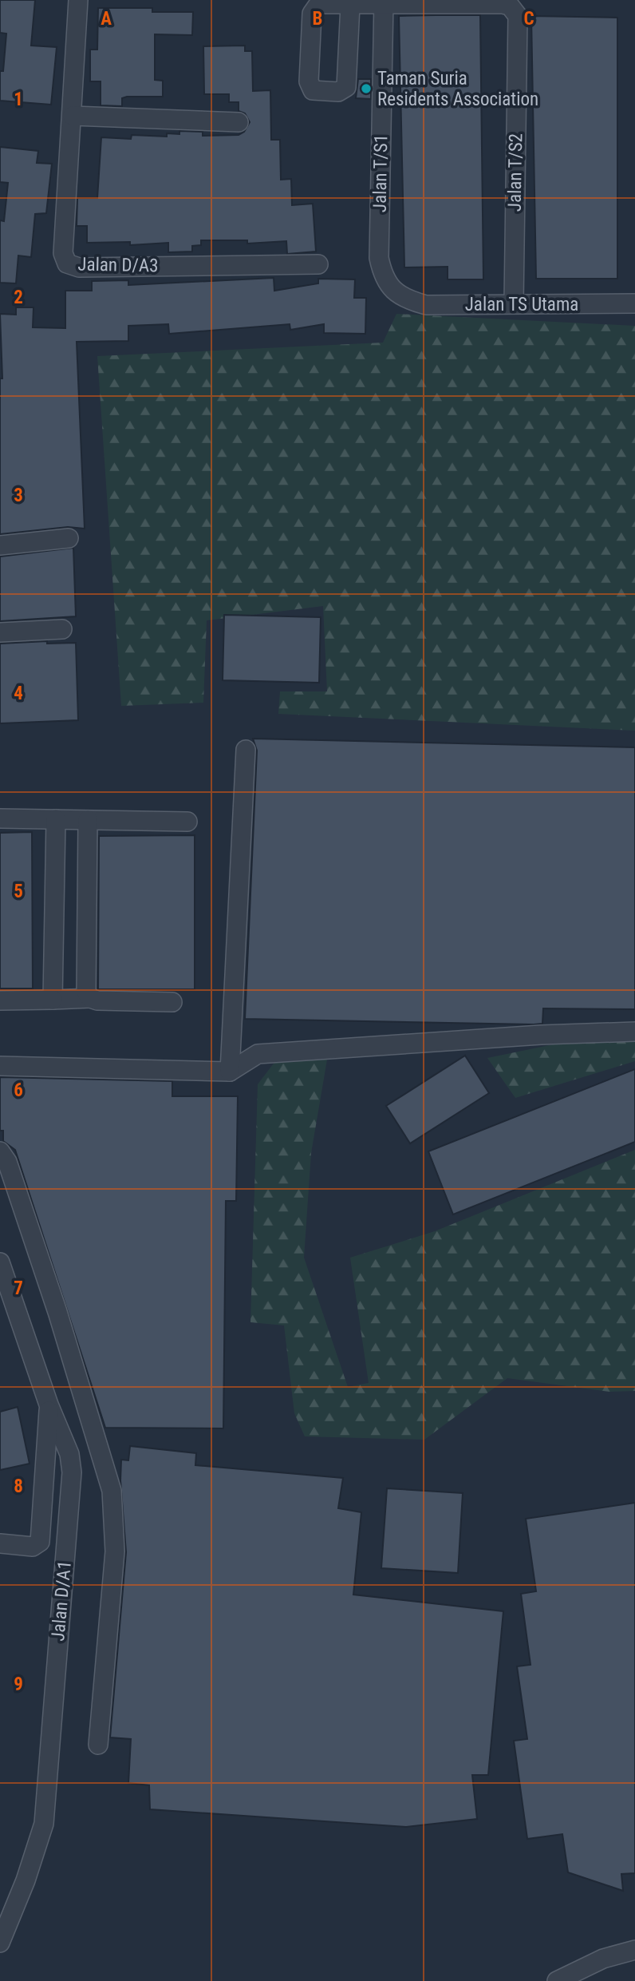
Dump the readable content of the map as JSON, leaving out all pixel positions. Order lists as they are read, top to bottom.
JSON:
{
  "streets": {
    "street": [
      "Jalan T/S2",
      "Jalan T/S1",
      "Jalan D/A3",
      "Jalan TS Utama",
      "Jalan D/A1"
    ]
  },
  "crossings": [
    ["Jalan T/S2", "Jalan T/S1"],
    ["Jalan T/S2", "Jalan TS Utama"],
    ["Jalan T/S1", "Jalan TS Utama"]
  ],
  "places": ["Taman Suria Residents Association"],
  "grid": {
    "columns": ["A", "B", "C"],
    "rows": [
      "1",
      "2",
      "3",
      "4",
      "5",
      "6",
      "7",
      "8",
      "9"
    ]
  }
}
